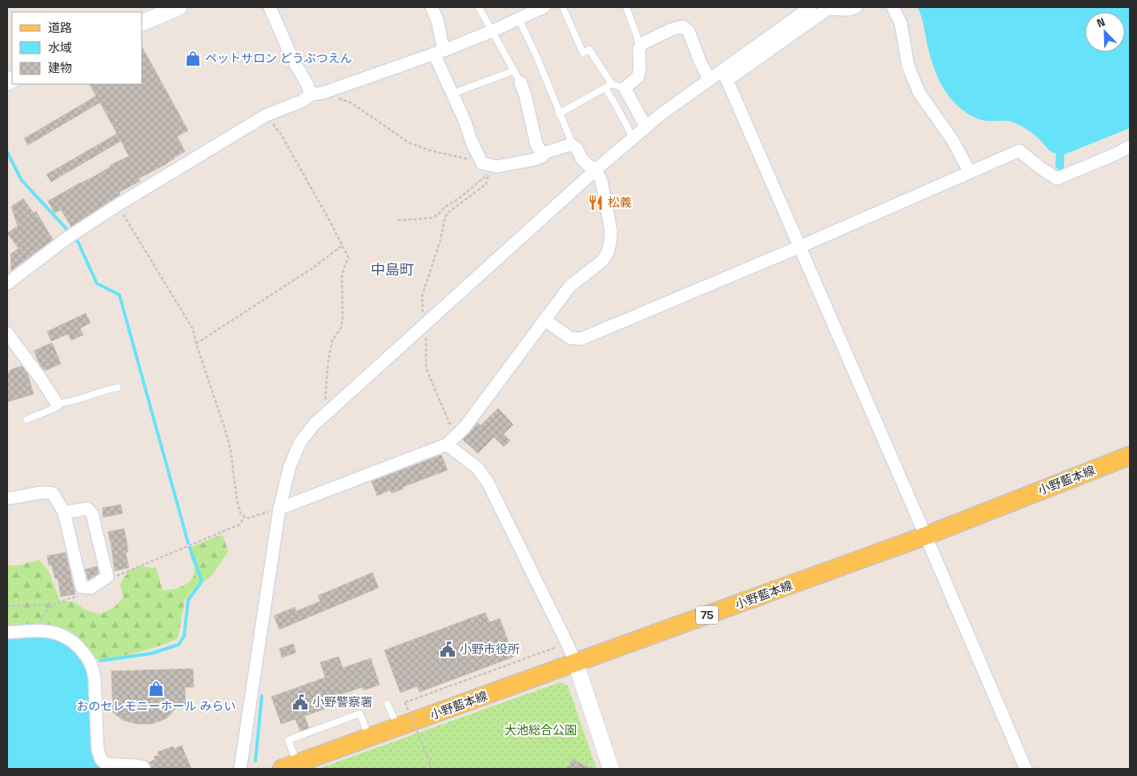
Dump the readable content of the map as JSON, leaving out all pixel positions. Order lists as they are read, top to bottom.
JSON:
{
  "streets": {
    "main road": ["小野藍本線", "75"]
  },
  "districts": ["中島町"],
  "parks": ["大池総合公園"],
  "places": {
    "shop": ["ペットサロン どうぶつえん", "おのセレモニーホール みらい"],
    "restaurant": ["松義"],
    "public building": ["小野市役所", "小野警察署"]
  },
  "legend": ["道路", "水域", "建物"],
  "north": "top left"
}
